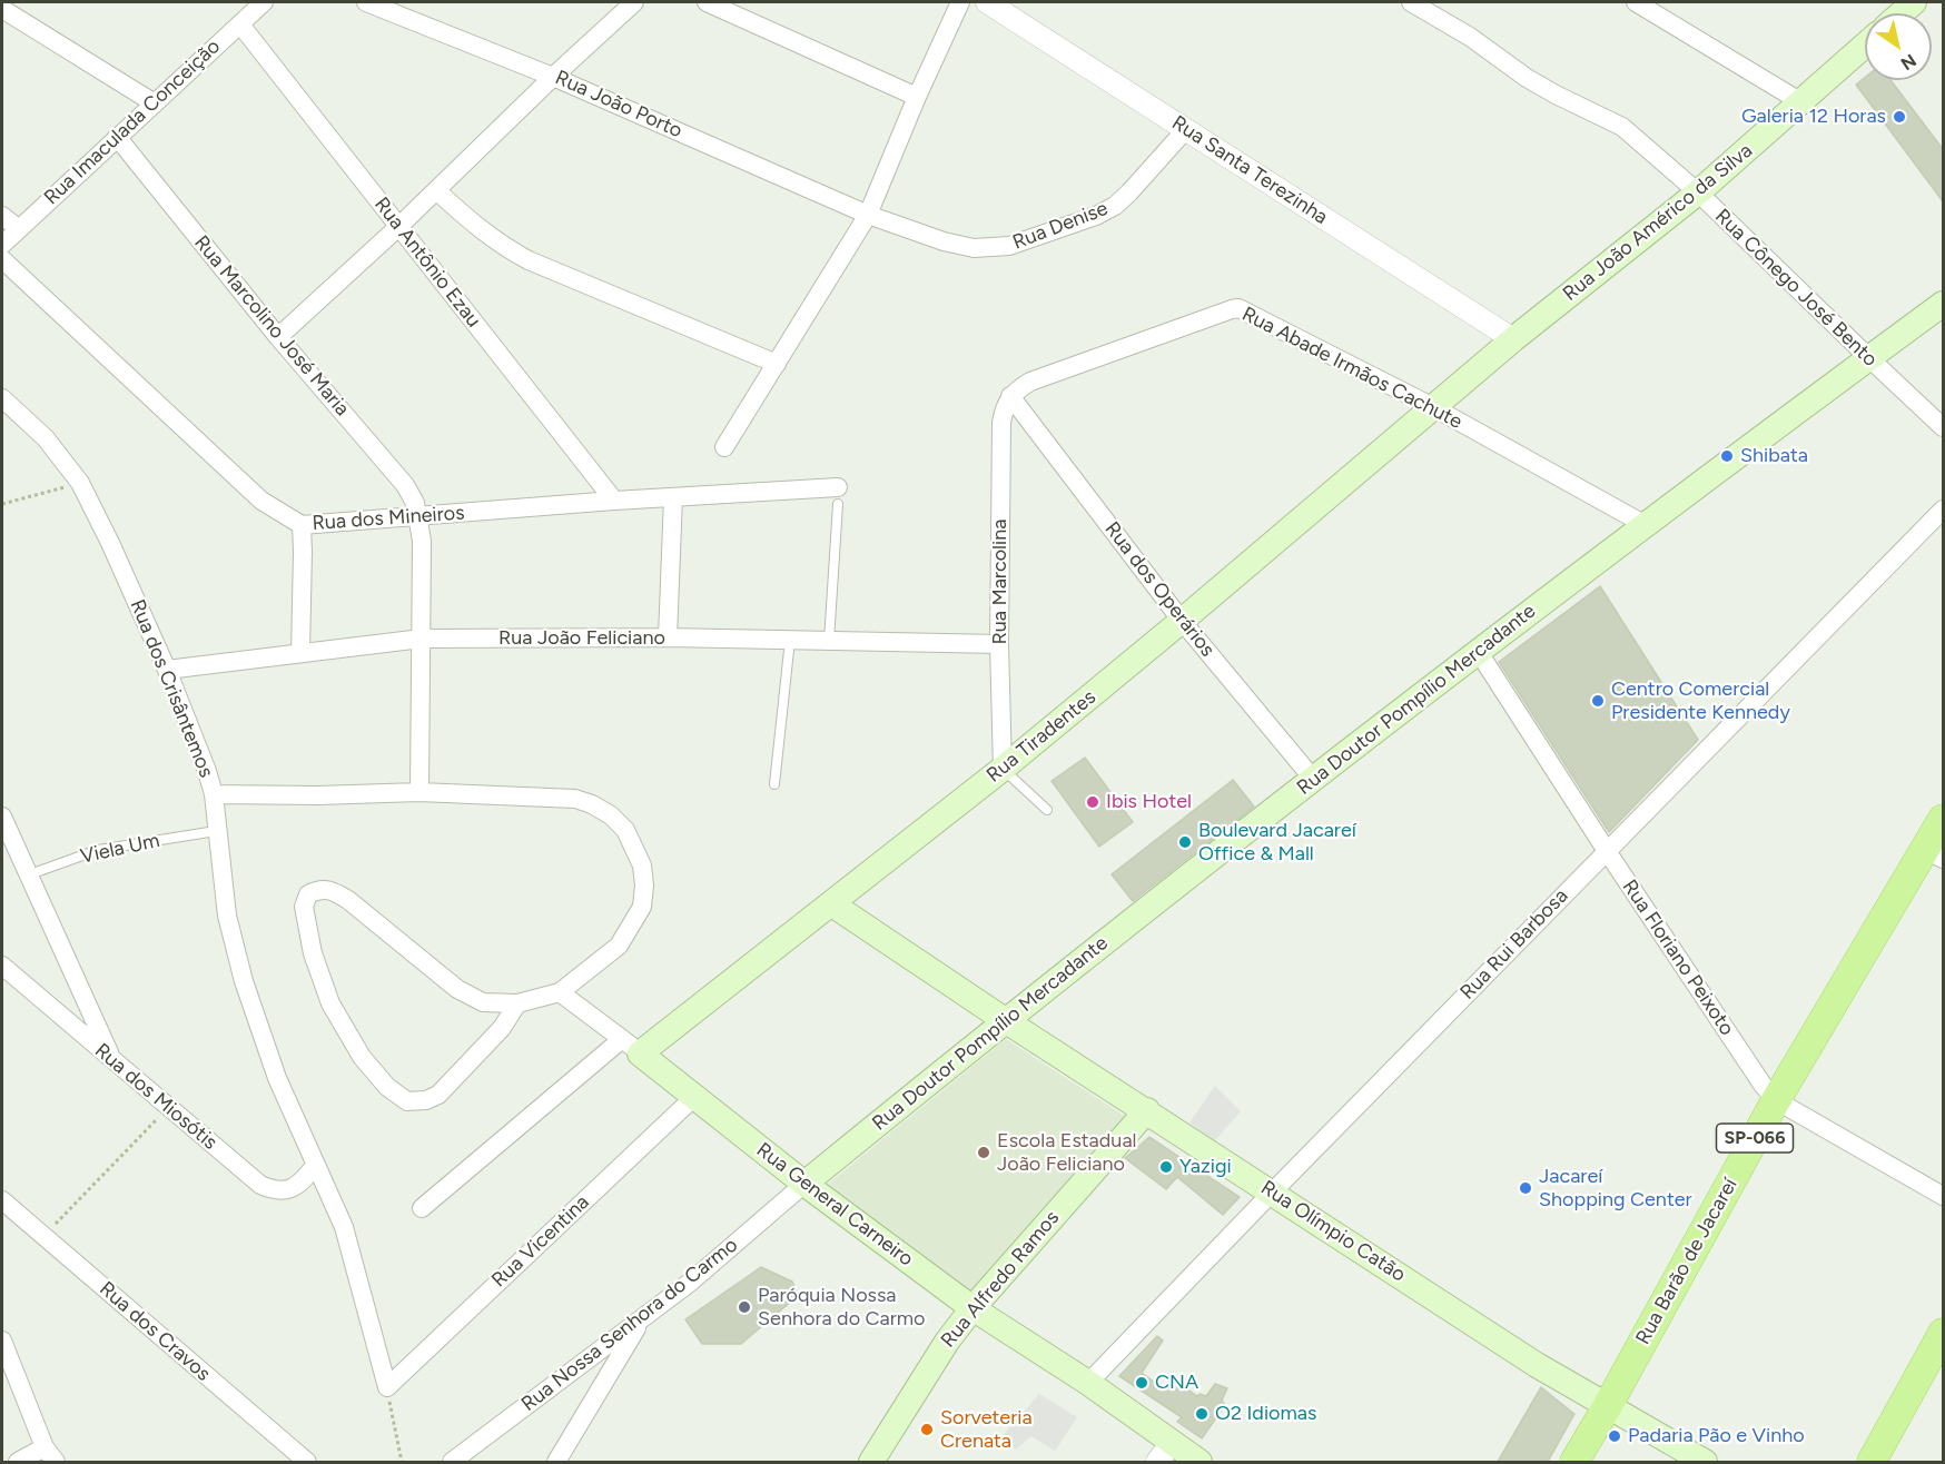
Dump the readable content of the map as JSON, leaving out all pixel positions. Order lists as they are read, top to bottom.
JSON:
{
  "streets": {
    "main road": [
      "Rua João Américo da Silva",
      "Rua Doutor Pompílio Mercadante",
      "Rua Tiradentes",
      "SP-066",
      "Rua General Carneiro",
      "Rua Olímpio Catão",
      "Rua Barão de Jacareí",
      "Rua Alfredo Ramos"
    ],
    "street": [
      "Rua João Porto",
      "Rua Imaculada Conceição",
      "Rua Santa Terezinha",
      "Rua Denise",
      "Rua Antônio Ezau",
      "Rua Cônego José Bento",
      "Rua Marcolino José Maria",
      "Rua Abade Irmãos Cachute",
      "Rua dos Mineiros",
      "Rua Marcolina",
      "Rua dos Operários",
      "Rua João Feliciano",
      "Rua dos Crisântemos",
      "Rua Rui Barbosa",
      "Rua Floriano Peixoto",
      "Rua dos Miosótis",
      "Rua Vicentina",
      "Rua Nossa Senhora do Carmo",
      "Rua dos Cravos"
    ],
    "lane": ["Viela Um"]
  },
  "crossings": [
    ["Rua João Porto", "Rua Denise"],
    ["Rua Imaculada Conceição", "Rua Antônio Ezau"],
    ["Rua Imaculada Conceição", "Rua Marcolino José Maria"],
    ["Rua Santa Terezinha", "Rua João Américo da Silva"],
    ["Rua Santa Terezinha", "Rua Denise"],
    ["Rua João Américo da Silva", "Rua Cônego José Bento"],
    ["Rua João Américo da Silva", "Rua Abade Irmãos Cachute"],
    ["Rua João Américo da Silva", "Rua Tiradentes"],
    ["Rua Antônio Ezau", "Rua dos Mineiros"],
    ["Rua Cônego José Bento", "Rua Doutor Pompílio Mercadante"],
    ["Rua Marcolino José Maria", "Rua dos Mineiros"],
    ["Rua Marcolino José Maria", "Rua João Feliciano"],
    ["Rua Abade Irmãos Cachute", "Rua Marcolina"],
    ["Rua Abade Irmãos Cachute", "Rua dos Operários"],
    ["Rua Abade Irmãos Cachute", "Rua Doutor Pompílio Mercadante"],
    ["Rua Abade Irmãos Cachute", "Rua Tiradentes"],
    ["Rua Marcolina", "Rua dos Operários"],
    ["Rua Marcolina", "Rua João Feliciano"],
    ["Rua Marcolina", "Rua Tiradentes"],
    ["Rua dos Operários", "Rua Doutor Pompílio Mercadante"],
    ["Rua dos Operários", "Rua Tiradentes"],
    ["Rua João Feliciano", "Rua dos Crisântemos"],
    ["Rua dos Crisântemos", "Viela Um"],
    ["Rua dos Crisântemos", "Rua dos Miosótis"],
    ["Rua Doutor Pompílio Mercadante", "Rua Floriano Peixoto"],
    ["Rua Doutor Pompílio Mercadante", "Rua General Carneiro"],
    ["Rua Doutor Pompílio Mercadante", "Rua Olímpio Catão"],
    ["Rua Doutor Pompílio Mercadante", "Rua Nossa Senhora do Carmo"],
    ["Rua Tiradentes", "Rua General Carneiro"],
    ["Rua Tiradentes", "Rua Olímpio Catão"],
    ["Rua Rui Barbosa", "Rua Floriano Peixoto"],
    ["Rua Rui Barbosa", "Rua General Carneiro"],
    ["Rua Rui Barbosa", "Rua Olímpio Catão"],
    ["Rua Floriano Peixoto", "Rua Barão de Jacareí"],
    ["Rua General Carneiro", "Rua Vicentina"],
    ["Rua General Carneiro", "Rua Alfredo Ramos"],
    ["Rua General Carneiro", "Rua Nossa Senhora do Carmo"],
    ["Rua Olímpio Catão", "Rua Barão de Jacareí"],
    ["Rua Olímpio Catão", "Rua Alfredo Ramos"]
  ],
  "places": [
    "Galeria 12 Horas",
    "Shibata",
    "Centro Comercial Presidente Kennedy",
    "Ibis Hotel",
    "Boulevard Jacareí Office & Mall",
    "Escola Estadual João Feliciano",
    "Yazigi",
    "Jacareí Shopping Center",
    "Paróquia Nossa Senhora do Carmo",
    "CNA",
    "O2 Idiomas",
    "Sorveteria Crenata",
    "Padaria Pão e Vinho"
  ],
  "north": "bottom right"
}
